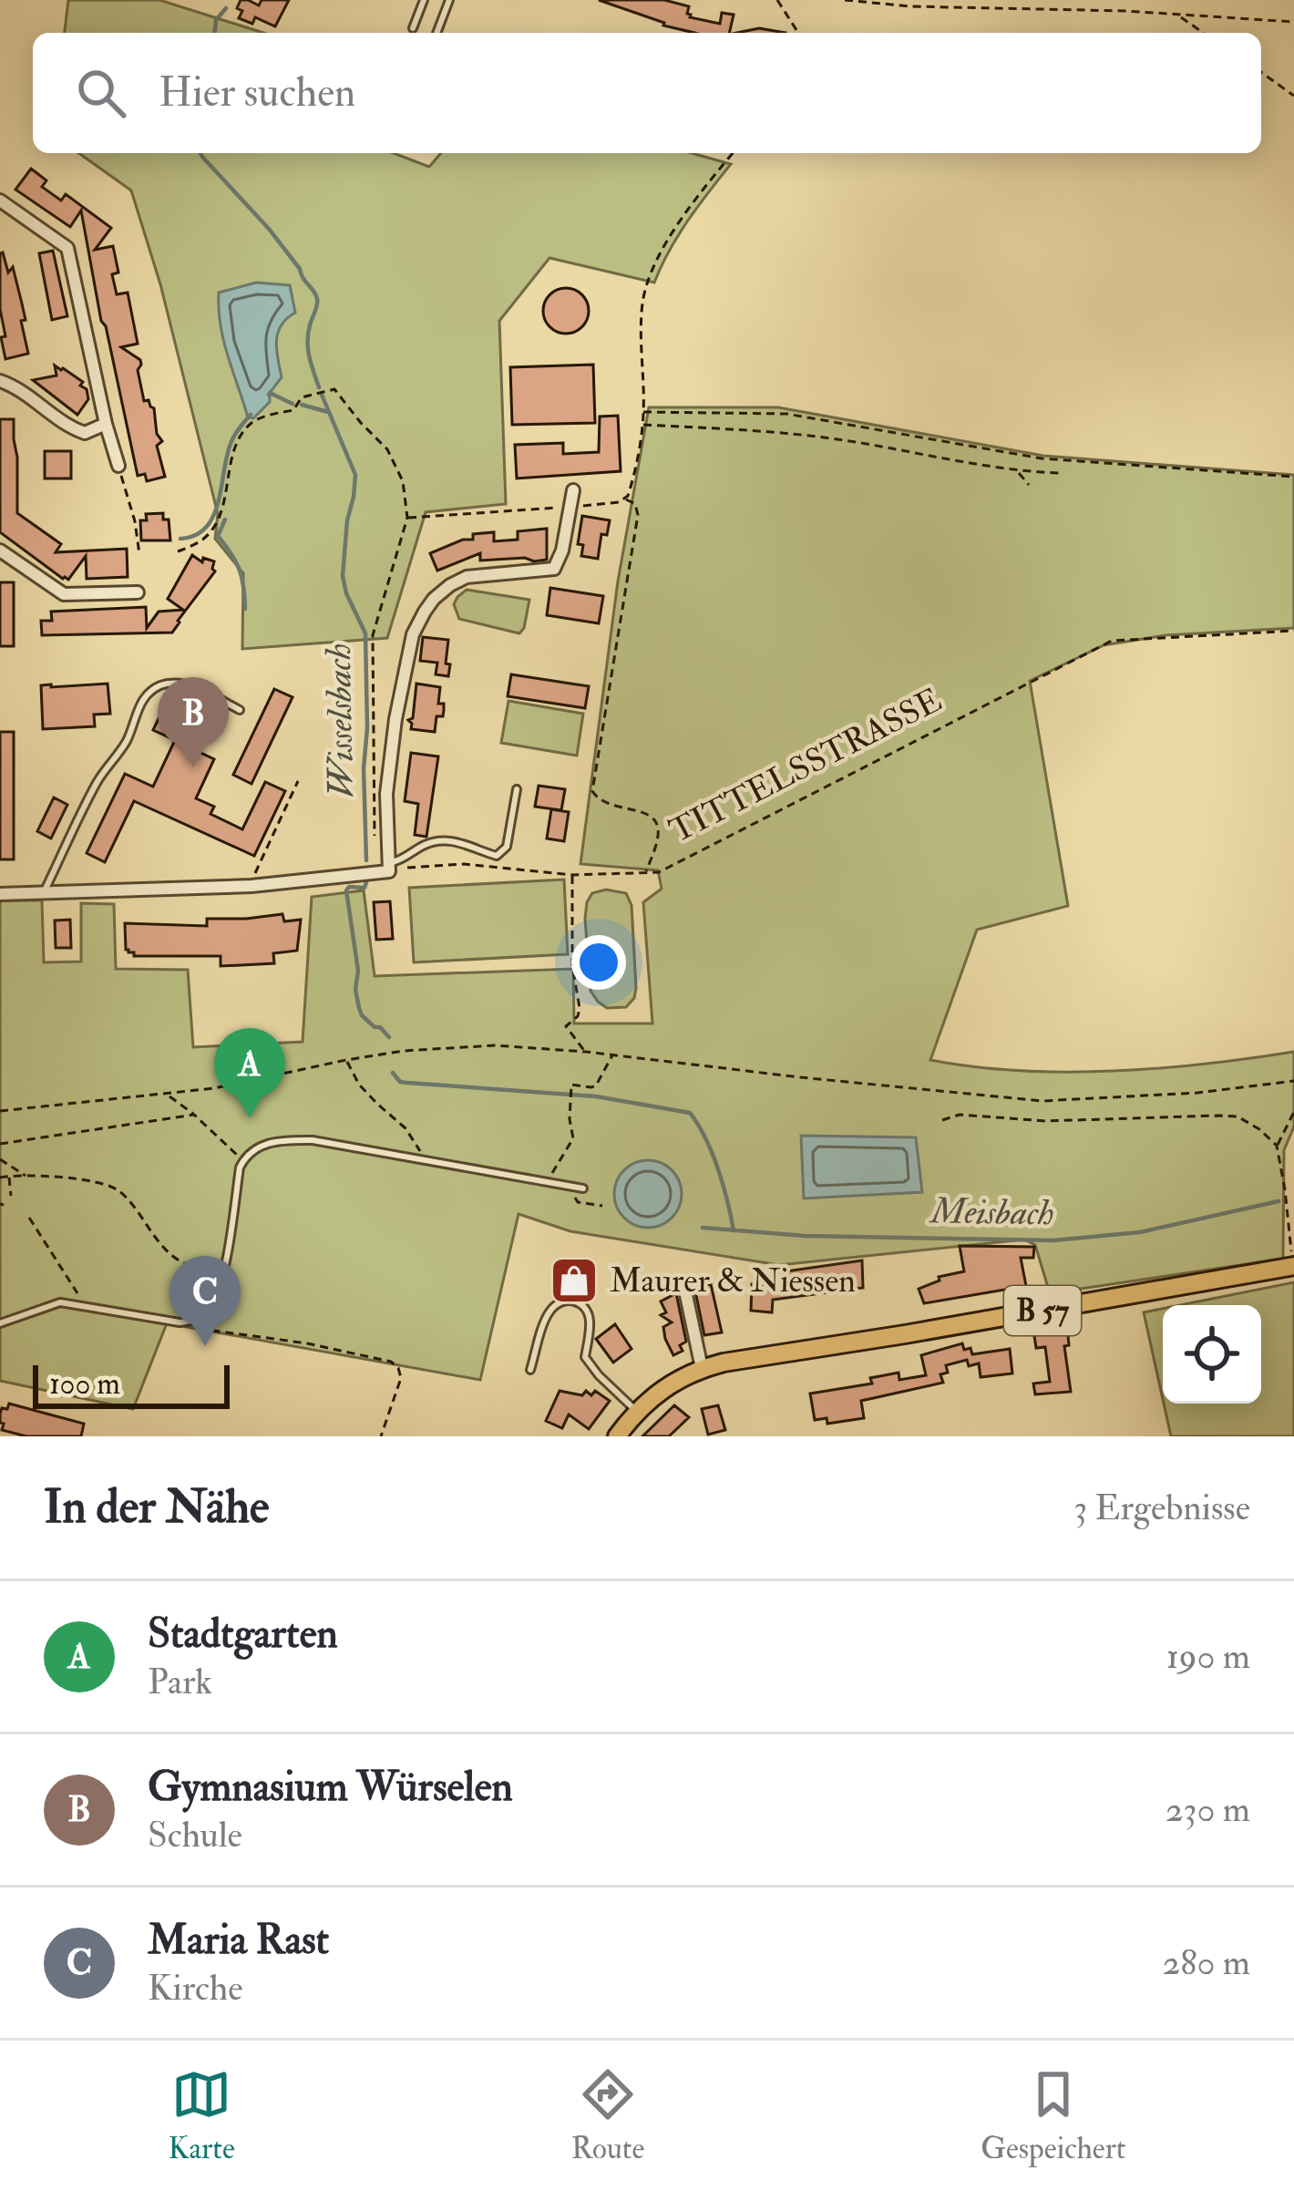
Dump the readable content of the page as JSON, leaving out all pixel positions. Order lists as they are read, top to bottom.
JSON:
{
  "streets": {
    "main road": ["B 57"],
    "path": ["TITTELSSTRASSE"]
  },
  "water": ["Wisselsbach", "Meisbach"],
  "places": {
    "shop": ["Maurer & Niessen"]
  },
  "scale_bar": "100 m",
  "page": {
    "search": "Hier suchen",
    "pins": ["B", "A", "C"],
    "scale": "100 m",
    "heading": ["In der Nähe", "3 Ergebnisse"],
    "list": [
      {
        "mark": "A",
        "name": "Stadtgarten",
        "note": "Park",
        "value": "190 m"
      },
      {
        "mark": "B",
        "name": "Gymnasium Würselen",
        "note": "Schule",
        "value": "230 m"
      },
      {
        "mark": "C",
        "name": "Maria Rast",
        "note": "Kirche",
        "value": "280 m"
      }
    ],
    "nav": ["Karte", "Route", "Gespeichert"]
  }
}
